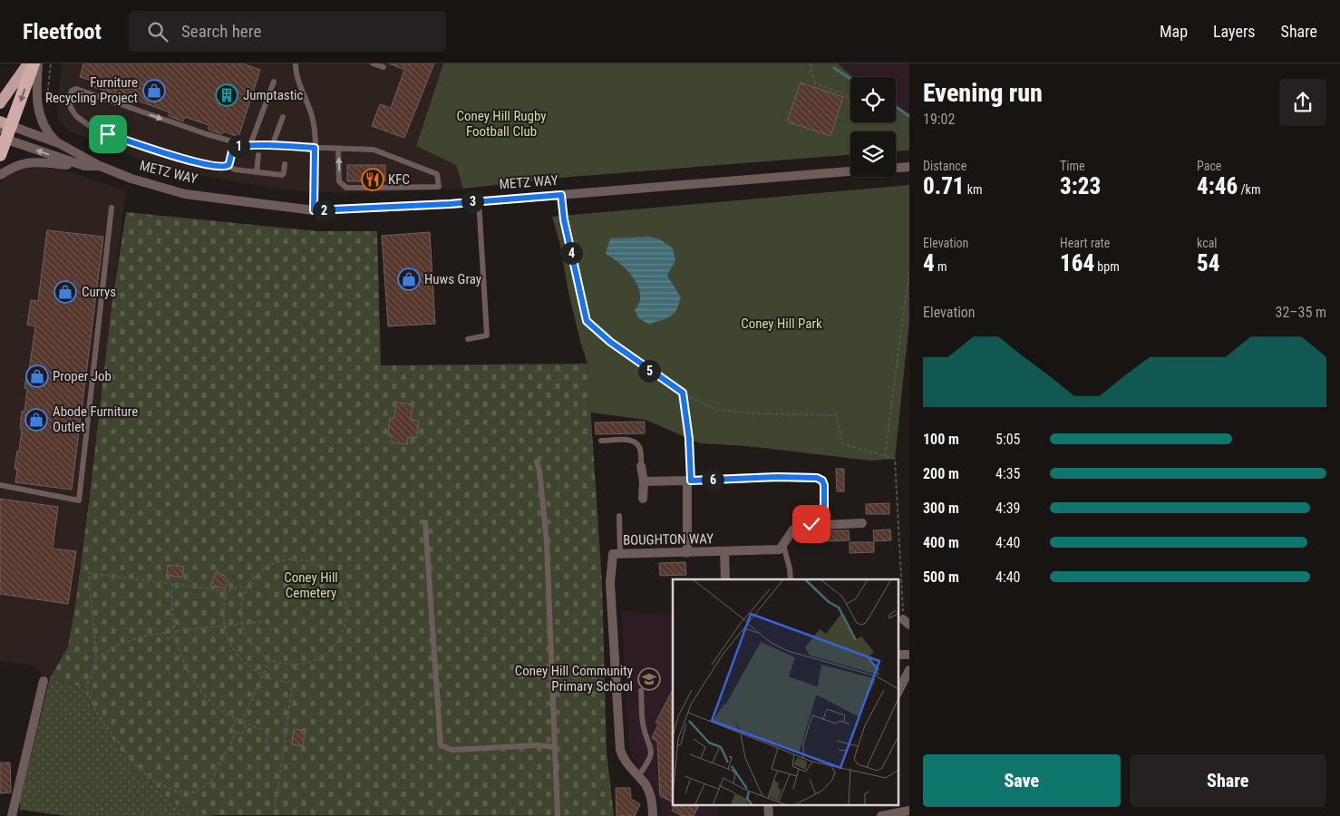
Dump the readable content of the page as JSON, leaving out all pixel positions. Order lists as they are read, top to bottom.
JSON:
{
  "streets": {
    "street": ["METZ WAY", "BOUGHTON WAY"]
  },
  "parks": ["Coney Hill Rugby Football Club", "Coney Hill Park", "Coney Hill Cemetery"],
  "places": {
    "shop": [
      "Furniture Recycling Project",
      "Huws Gray",
      "Currys",
      "Proper Job",
      "Abode Furniture Outlet"
    ],
    "building": ["Jumptastic"],
    "restaurant": ["KFC"],
    "school or university": ["Coney Hill Community Primary School"]
  },
  "page": {
    "header": "Fleetfoot",
    "search": "Search here",
    "nav": ["Map", "Layers", "Share"],
    "heading": ["Evening run", "19:02"],
    "pins": [
      "1",
      "3",
      "2",
      "4",
      "5",
      "6"
    ],
    "stats": [
      ["Distance", "0.71 km"],
      ["Time", "3:23"],
      ["Pace", "4:46 /km"],
      ["Elevation", "4 m"],
      ["Heart rate", "164 bpm"],
      ["kcal", "54"]
    ],
    "chart": ["Elevation", "32–35 m"],
    "list": [
      {
        "name": "100 m",
        "note": "5:05"
      },
      {
        "name": "200 m",
        "note": "4:35"
      },
      {
        "name": "300 m",
        "note": "4:39"
      },
      {
        "name": "400 m",
        "note": "4:40"
      },
      {
        "name": "500 m",
        "note": "4:40"
      }
    ],
    "buttons": ["Save", "Share"]
  }
}
